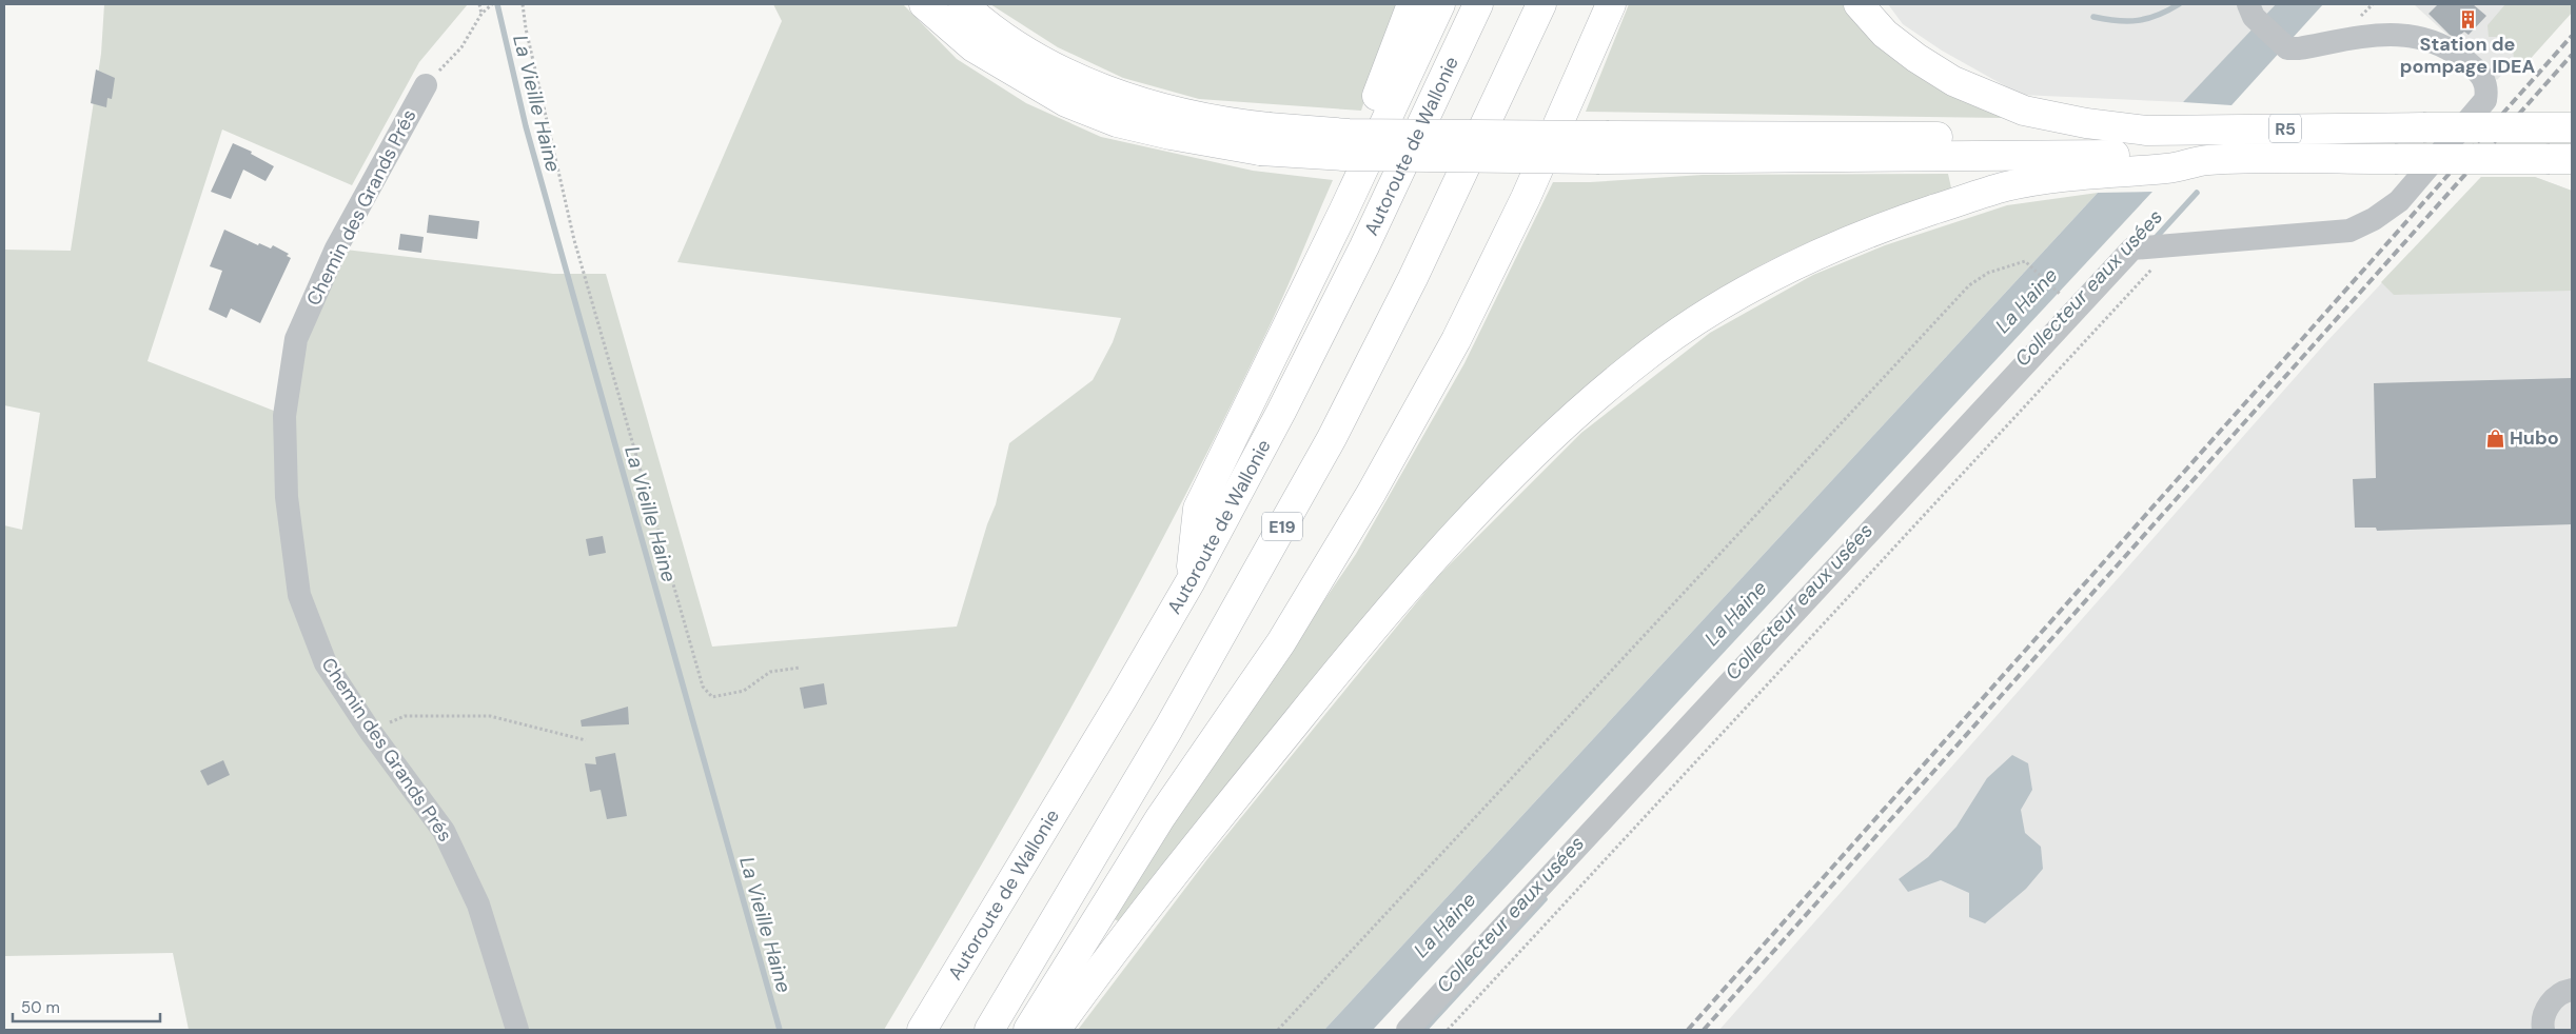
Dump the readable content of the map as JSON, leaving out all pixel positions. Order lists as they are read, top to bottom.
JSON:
{
  "streets": {
    "highway": ["R5", "Autoroute de Wallonie", "E19"],
    "street": ["Chemin des Grands Prés"]
  },
  "water": ["La Vieille Haine", "Collecteur eaux usées", "La Haine"],
  "places": {
    "building": ["Station de pompage IDEA"],
    "shop": ["Hubo"]
  },
  "scale_bar": "50 m"
}
